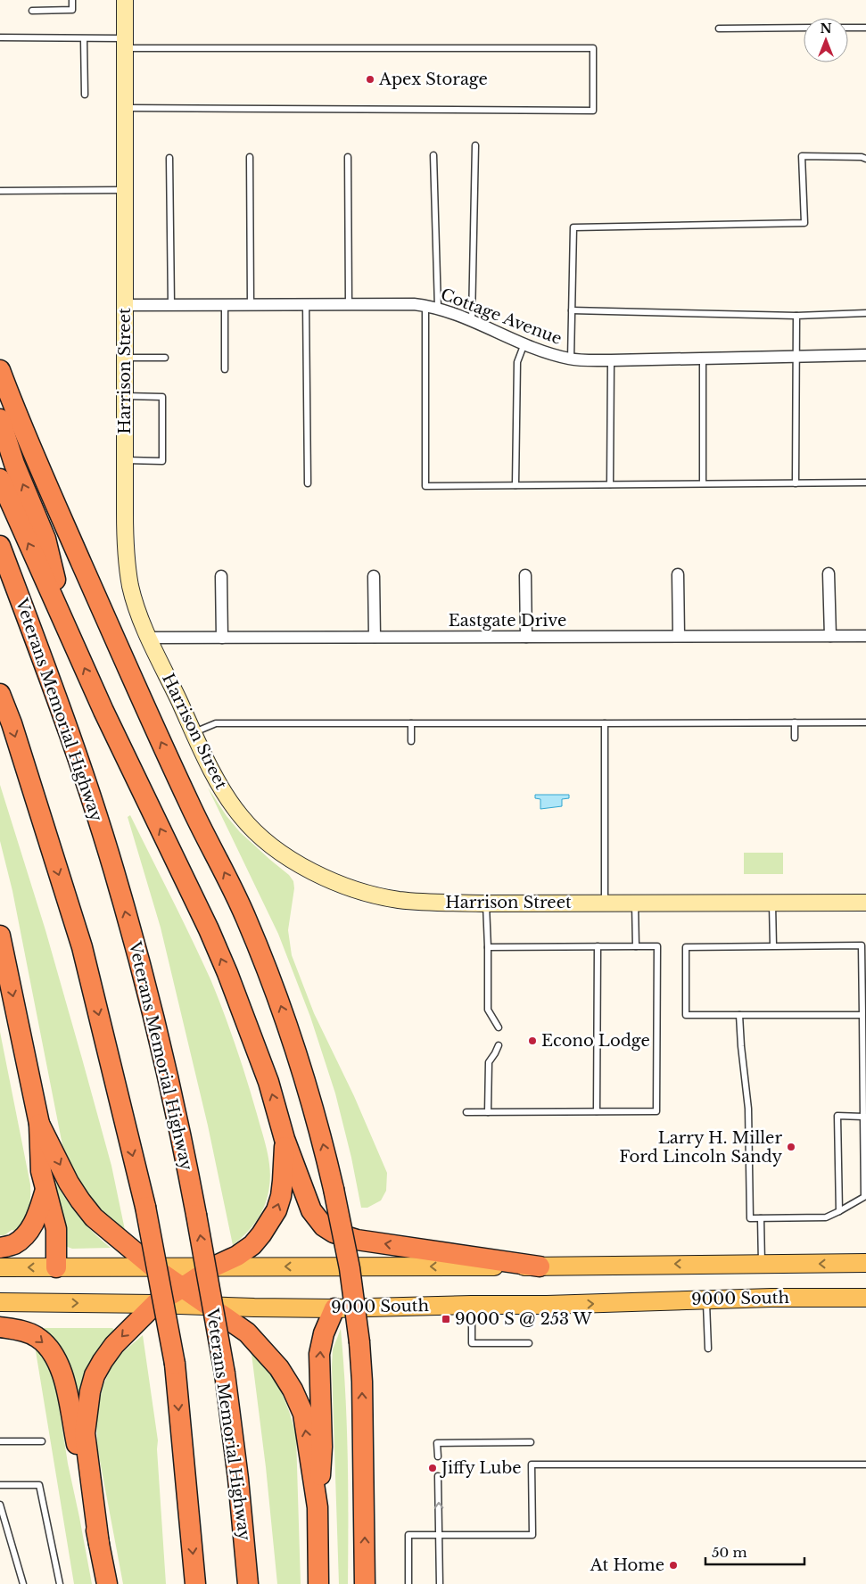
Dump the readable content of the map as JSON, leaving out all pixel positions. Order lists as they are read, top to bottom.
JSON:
{
  "streets": {
    "highway": ["Veterans Memorial Highway"],
    "main road": ["9000 South"],
    "street": ["Cottage Avenue", "Harrison Street", "Eastgate Drive"]
  },
  "crossings": [
    ["Cottage Avenue", "Harrison Street"],
    ["Harrison Street", "Eastgate Drive"]
  ],
  "places": {
    "other": [
      "Apex Storage",
      "Econo Lodge",
      "Larry H. Miller Ford Lincoln Sandy",
      "Jiffy Lube",
      "At Home"
    ],
    "transit": ["9000 S @ 253 W"]
  },
  "scale_bar": "50 m",
  "north": "top"
}
